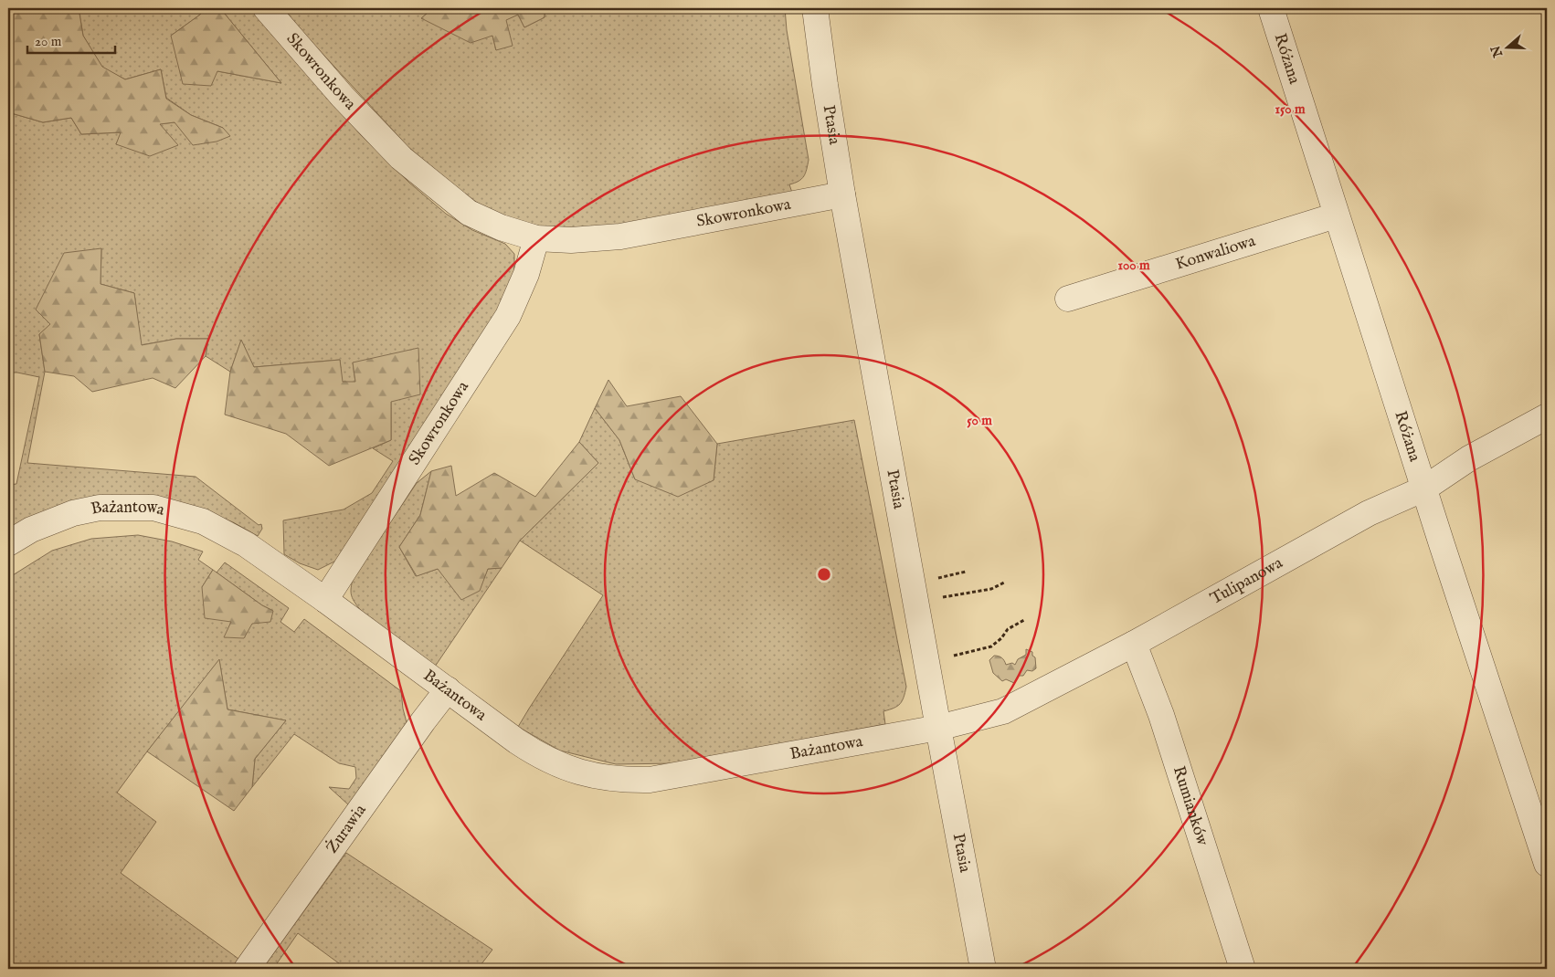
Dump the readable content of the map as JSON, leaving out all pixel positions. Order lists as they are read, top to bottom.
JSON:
{
  "streets": {
    "street": [
      "Różana",
      "Skowronkowa",
      "Ptasia",
      "Konwaliowa",
      "Bażantowa",
      "Tulipanowa",
      "Rumianków",
      "Żurawia"
    ]
  },
  "crossings": [
    ["Różana", "Konwaliowa"],
    ["Różana", "Tulipanowa"],
    ["Skowronkowa", "Ptasia"],
    ["Skowronkowa", "Bażantowa"],
    ["Ptasia", "Bażantowa"],
    ["Ptasia", "Tulipanowa"],
    ["Bażantowa", "Tulipanowa"],
    ["Bażantowa", "Żurawia"],
    ["Tulipanowa", "Rumianków"]
  ],
  "scale_bar": "20 m",
  "north": "left",
  "rings": ["150 m", "100 m", "50 m"]
}
